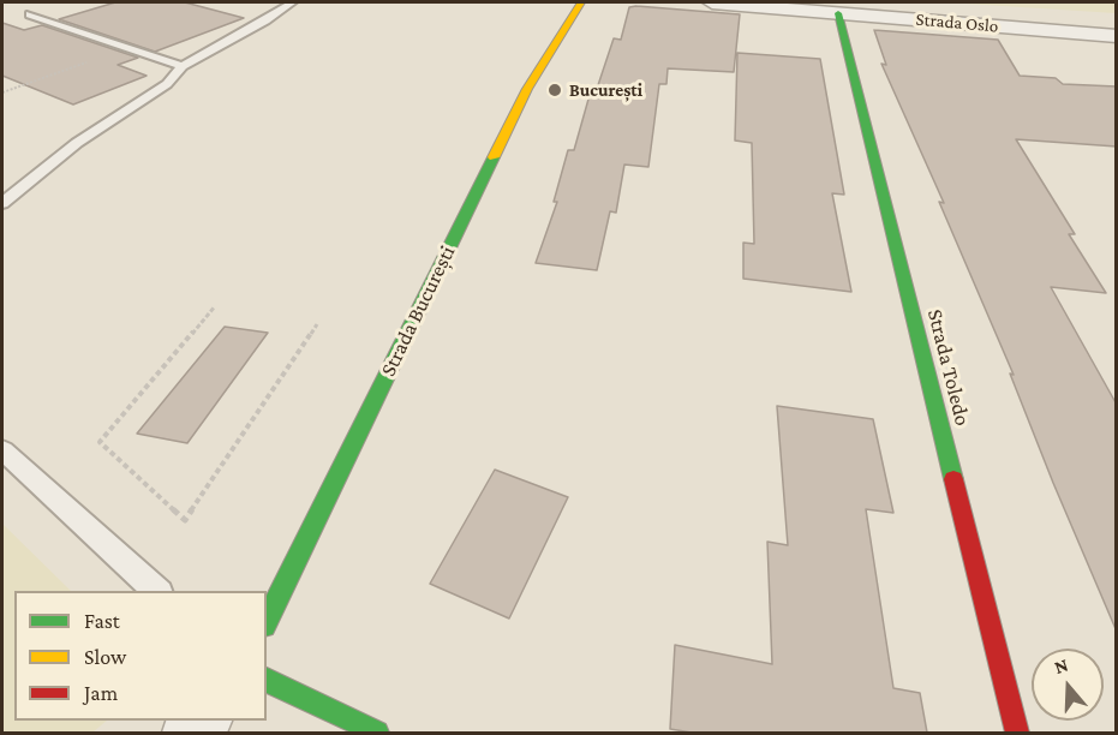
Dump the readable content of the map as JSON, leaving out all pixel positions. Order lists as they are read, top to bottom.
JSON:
{
  "streets": {
    "street": ["Strada Oslo", "Strada București", "Strada Toledo"]
  },
  "crossings": [
    ["Strada Oslo", "Strada Toledo"]
  ],
  "places": ["București"],
  "legend": ["Fast", "Slow", "Jam"],
  "north": "top"
}
